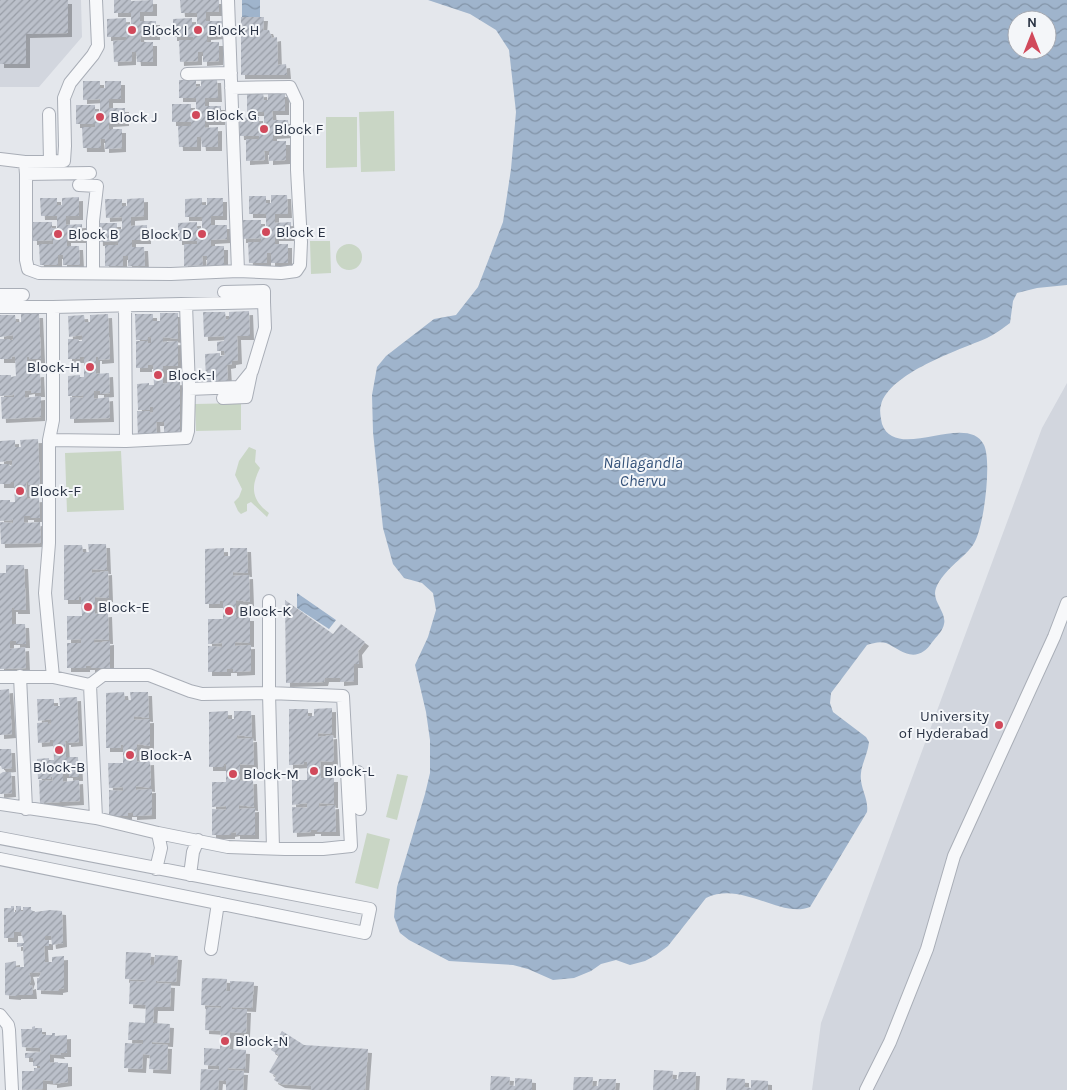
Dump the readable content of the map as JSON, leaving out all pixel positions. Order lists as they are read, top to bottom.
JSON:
{
  "water": ["Nallagandla Chervu"],
  "places": [
    "Block I",
    "Block H",
    "Block G",
    "Block J",
    "Block F",
    "Block E",
    "Block B",
    "Block D",
    "Block-H",
    "Block-I",
    "Block-F",
    "Block-E",
    "Block-K",
    "University of Hyderabad",
    "Block-B",
    "Block-A",
    "Block-L",
    "Block-M",
    "Block-N"
  ],
  "north": "top"
}
